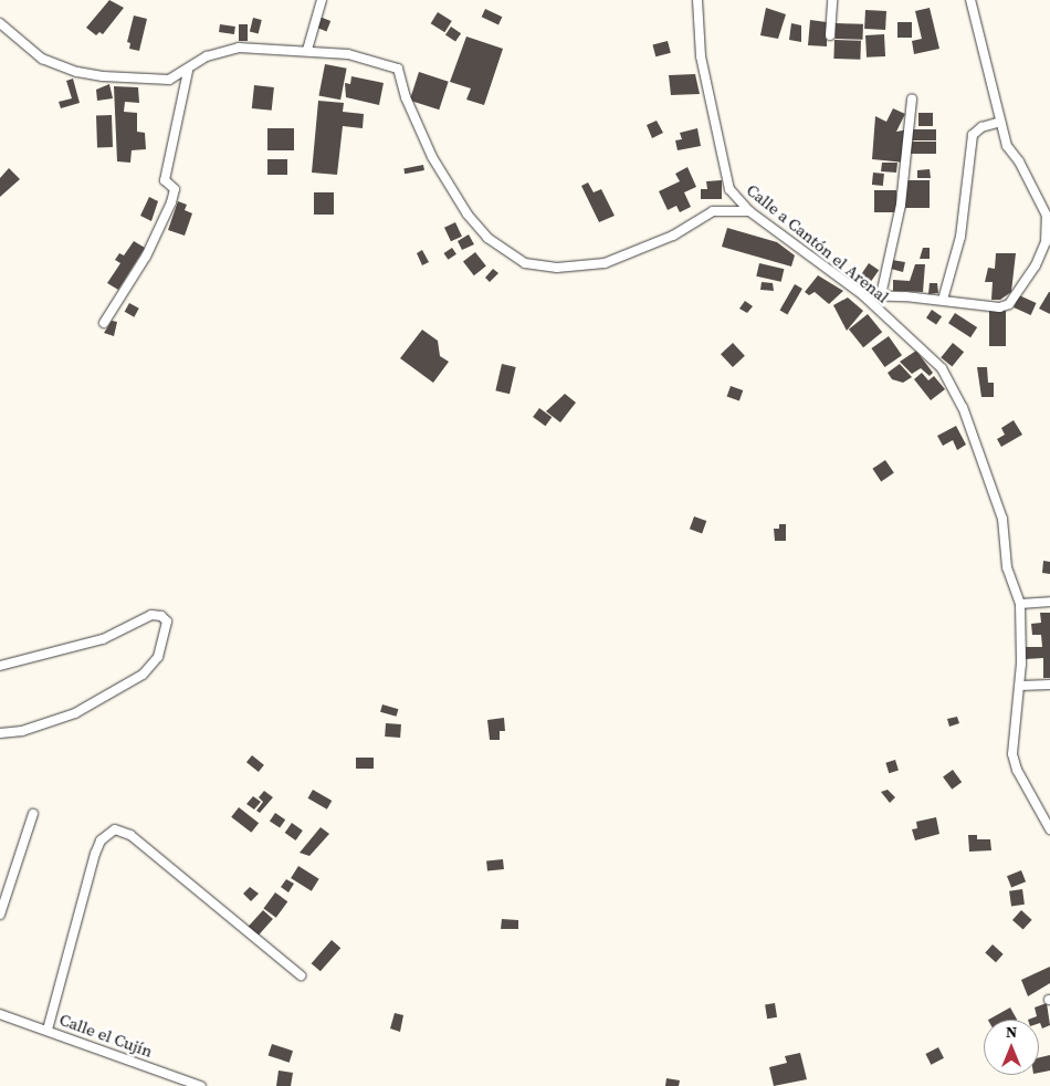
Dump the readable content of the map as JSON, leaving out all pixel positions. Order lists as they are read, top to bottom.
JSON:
{
  "streets": {
    "street": ["Calle a Cantón el Arenal", "Calle el Cujín"]
  },
  "north": "top"
}
